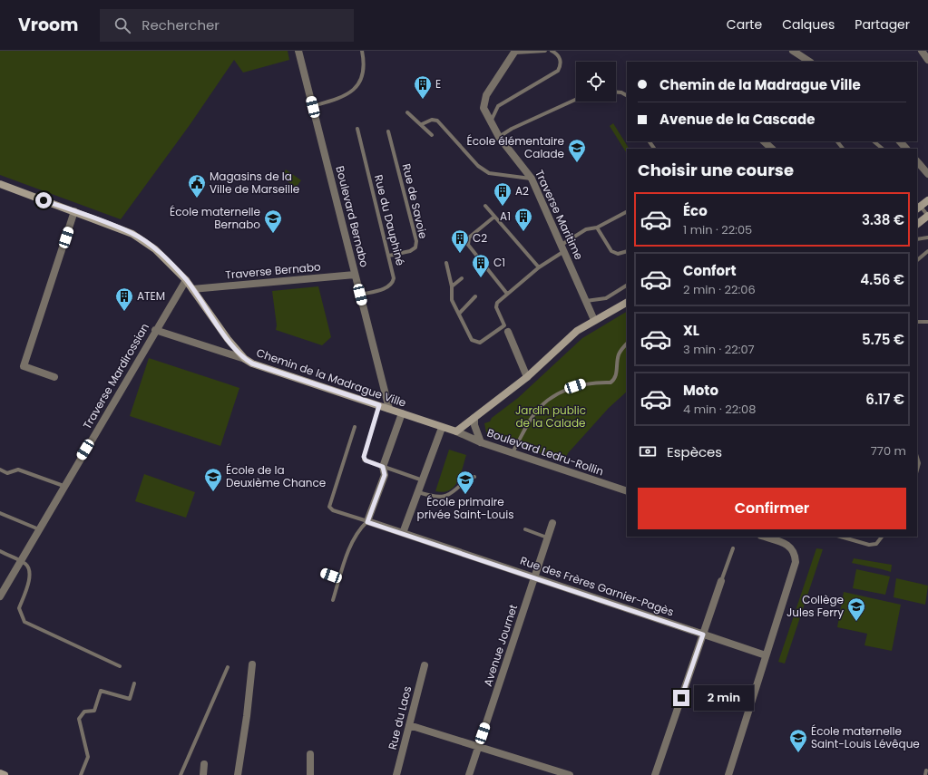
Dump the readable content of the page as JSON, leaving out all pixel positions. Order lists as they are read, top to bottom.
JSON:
{
  "streets": {
    "street": [
      "Traverse Maritime",
      "Boulevard Bernabo",
      "Traverse Bernabo",
      "Traverse Mardirossian",
      "Chemin de la Madrague Ville",
      "Boulevard Ledru-Rollin",
      "Rue des Frères Garnier-Pagès",
      "Avenue Journet",
      "Rue du Laos"
    ],
    "lane": ["Rue de Savoie", "Rue du Dauphiné"]
  },
  "crossings": [
    ["Rue de Savoie", "Rue du Dauphiné"],
    ["Boulevard Bernabo", "Rue du Dauphiné"],
    ["Boulevard Bernabo", "Traverse Bernabo"],
    ["Boulevard Bernabo", "Chemin de la Madrague Ville"],
    ["Traverse Bernabo", "Chemin de la Madrague Ville"],
    ["Traverse Mardirossian", "Chemin de la Madrague Ville"],
    ["Chemin de la Madrague Ville", "Boulevard Ledru-Rollin"],
    ["Rue des Frères Garnier-Pagès", "Avenue Journet"]
  ],
  "parks": ["Jardin public de la Calade"],
  "places": {
    "building": [
      "E",
      "A2",
      "A1",
      "C2",
      "C1",
      "ATEM"
    ],
    "school or university": [
      "École élémentaire Calade",
      "École maternelle Bernabo",
      "École de la Deuxième Chance",
      "École primaire privée Saint-Louis",
      "Collège Jules Ferry",
      "École maternelle Saint-Louis Lévêque"
    ],
    "public building": ["Magasins de la Ville de Marseille"]
  },
  "page": {
    "header": "Vroom",
    "search": "Rechercher",
    "nav": ["Carte", "Calques", "Partager"],
    "banner": ["Chemin de la Madrague Ville", "Avenue de la Cascade"],
    "heading": "Choisir une course",
    "list": [
      {
        "name": "Éco",
        "note": "1 min · 22:05",
        "value": "3.38 €"
      },
      {
        "name": "Confort",
        "note": "2 min · 22:06",
        "value": "4.56 €"
      },
      {
        "name": "XL",
        "note": "3 min · 22:07",
        "value": "5.75 €"
      },
      {
        "name": "Moto",
        "note": "4 min · 22:08",
        "value": "6.17 €"
      }
    ],
    "pay": ["Espèces", "770 m"],
    "buttons": "Confirmer",
    "bubble": "2 min"
  }
}
